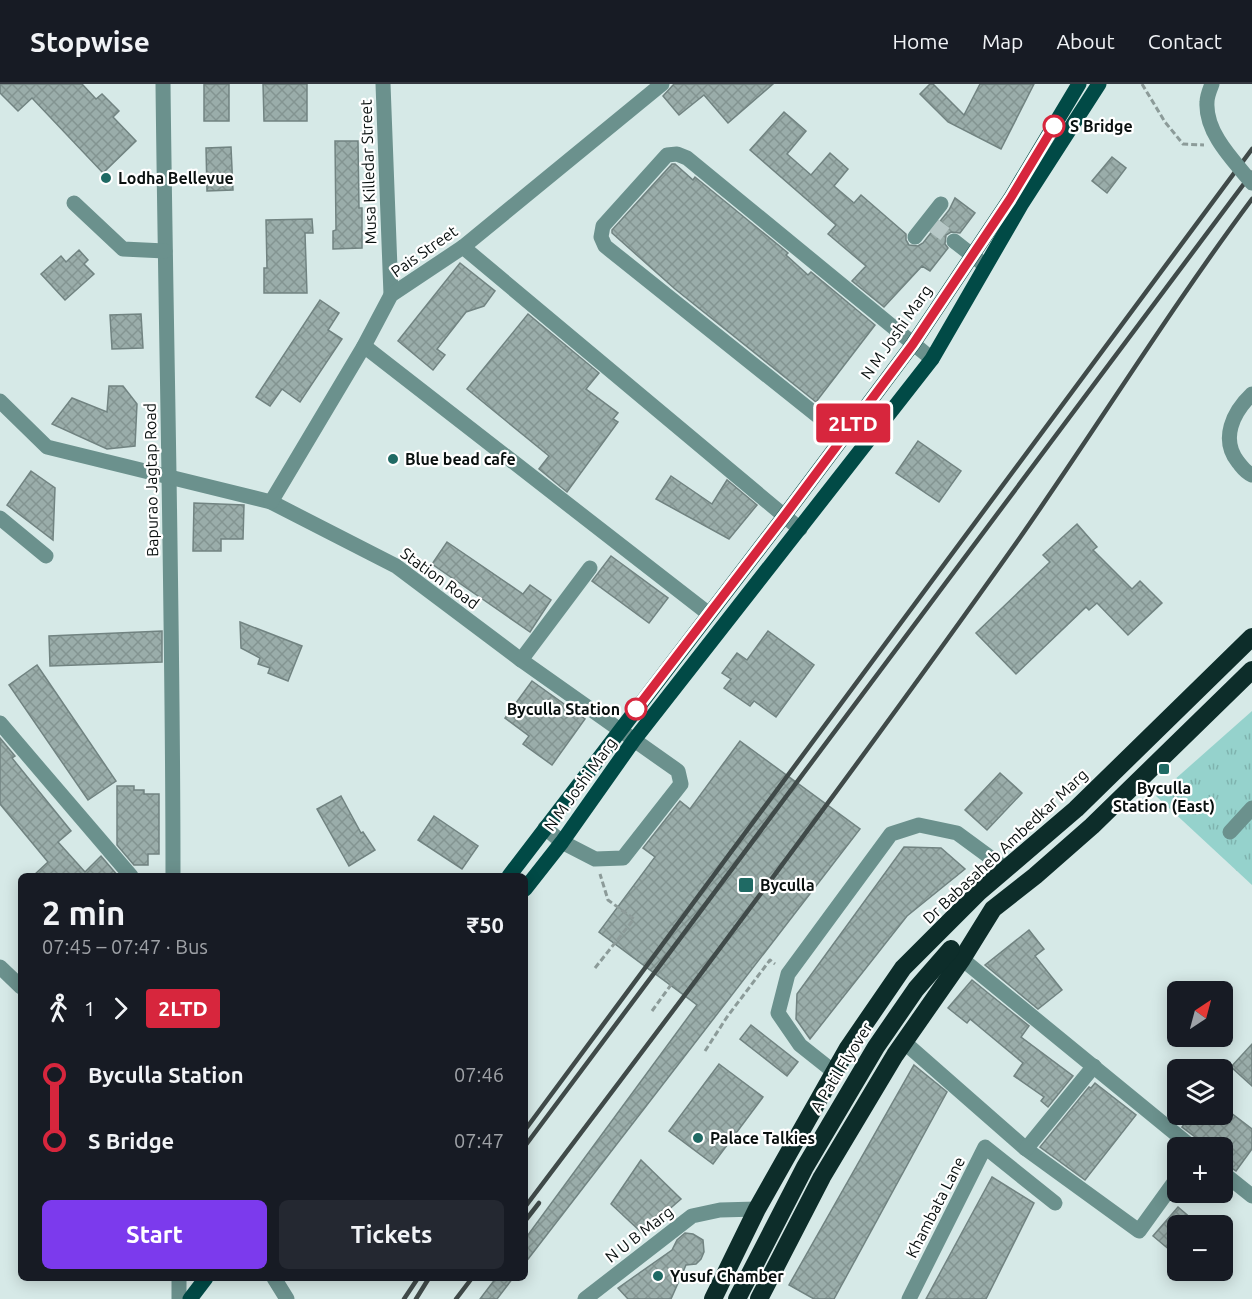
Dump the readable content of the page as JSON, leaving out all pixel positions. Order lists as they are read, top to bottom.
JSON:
{
  "streets": {
    "highway": ["Dr Babasaheb Ambedkar Marg", "A Patil Flyover"],
    "main road": ["N M Joshi Marg"],
    "street": [
      "Musa Killedar Street",
      "Pais Street",
      "Bapurao Jagtap Road",
      "Station Road",
      "Khambata Lane",
      "N U B Marg"
    ]
  },
  "crossings": [
    ["Musa Killedar Street", "Pais Street"],
    ["Pais Street", "Station Road"],
    ["N M Joshi Marg", "Station Road"],
    ["Bapurao Jagtap Road", "Station Road"],
    ["Dr Babasaheb Ambedkar Marg", "N U B Marg"]
  ],
  "places": {
    "other": [
      "S Bridge",
      "Lodha Bellevue",
      "Blue bead cafe",
      "Byculla Station",
      "Palace Talkies",
      "Yusuf Chamber"
    ],
    "transit": ["Byculla Station (East)", "Byculla"]
  },
  "lines": ["bus line 2LTD"],
  "north": "top right",
  "page": {
    "header": "Stopwise",
    "nav": [
      "Home",
      "Map",
      "About",
      "Contact"
    ],
    "on_map": "2LTD",
    "heading": ["2 min", "07:45 – 07:47 · Bus", "₹50"],
    "legs": ["1", "2LTD"],
    "map_buttons": ["+", "−"],
    "list": [
      {
        "name": "Byculla Station",
        "value": "07:46"
      },
      {
        "name": "S Bridge",
        "value": "07:47"
      }
    ],
    "buttons": ["Start", "Tickets"]
  }
}
